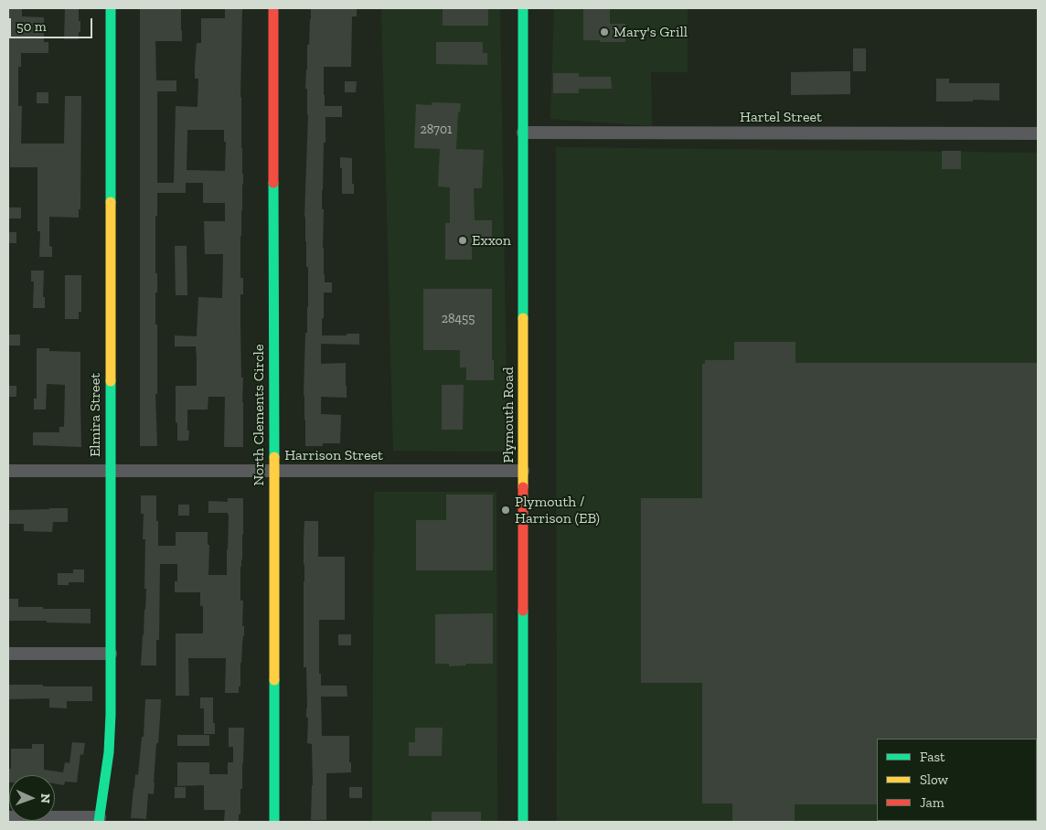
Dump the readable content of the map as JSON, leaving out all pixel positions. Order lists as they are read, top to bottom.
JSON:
{
  "streets": {
    "street": [
      "Hartel Street",
      "Elmira Street",
      "North Clements Circle",
      "Plymouth Road",
      "Harrison Street"
    ]
  },
  "crossings": [
    ["Hartel Street", "Plymouth Road"],
    ["Elmira Street", "Harrison Street"],
    ["North Clements Circle", "Harrison Street"],
    ["Plymouth Road", "Harrison Street"]
  ],
  "places": ["Mary's Grill", "Exxon", "Plymouth / Harrison (EB)"],
  "house_numbers": ["28701", "28455"],
  "legend": ["Fast", "Slow", "Jam"],
  "scale_bar": "50 m",
  "north": "right"
}
